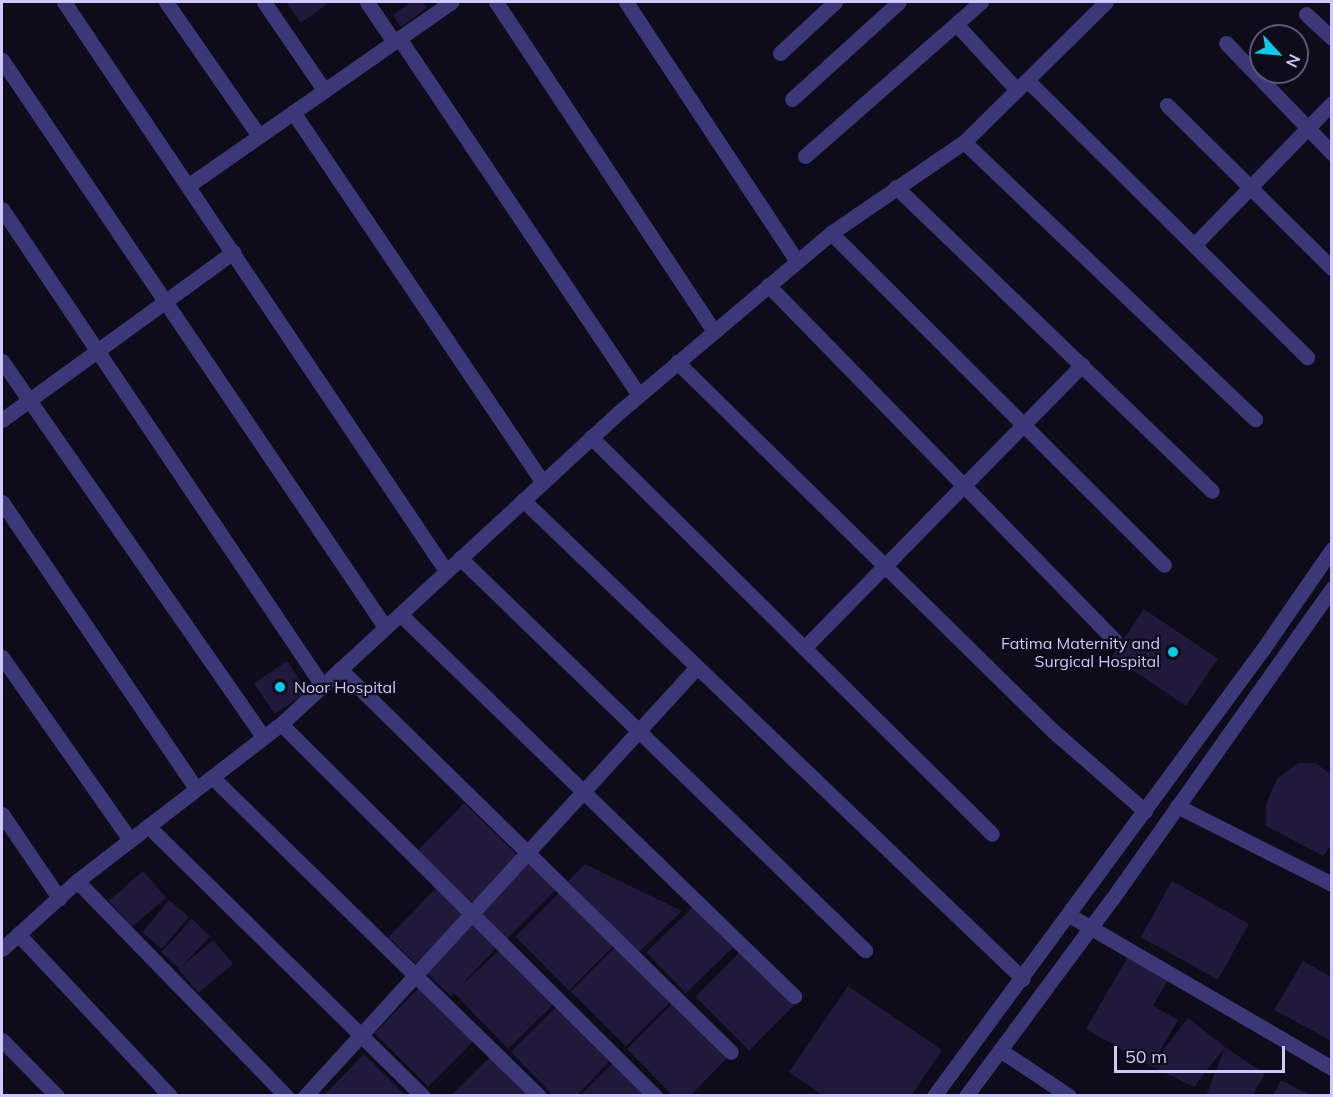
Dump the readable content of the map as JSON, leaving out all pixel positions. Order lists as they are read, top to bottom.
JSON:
{
  "places": ["Fatima Maternity and Surgical Hospital", "Noor Hospital"],
  "scale_bar": "50 m",
  "north": "bottom right"
}
